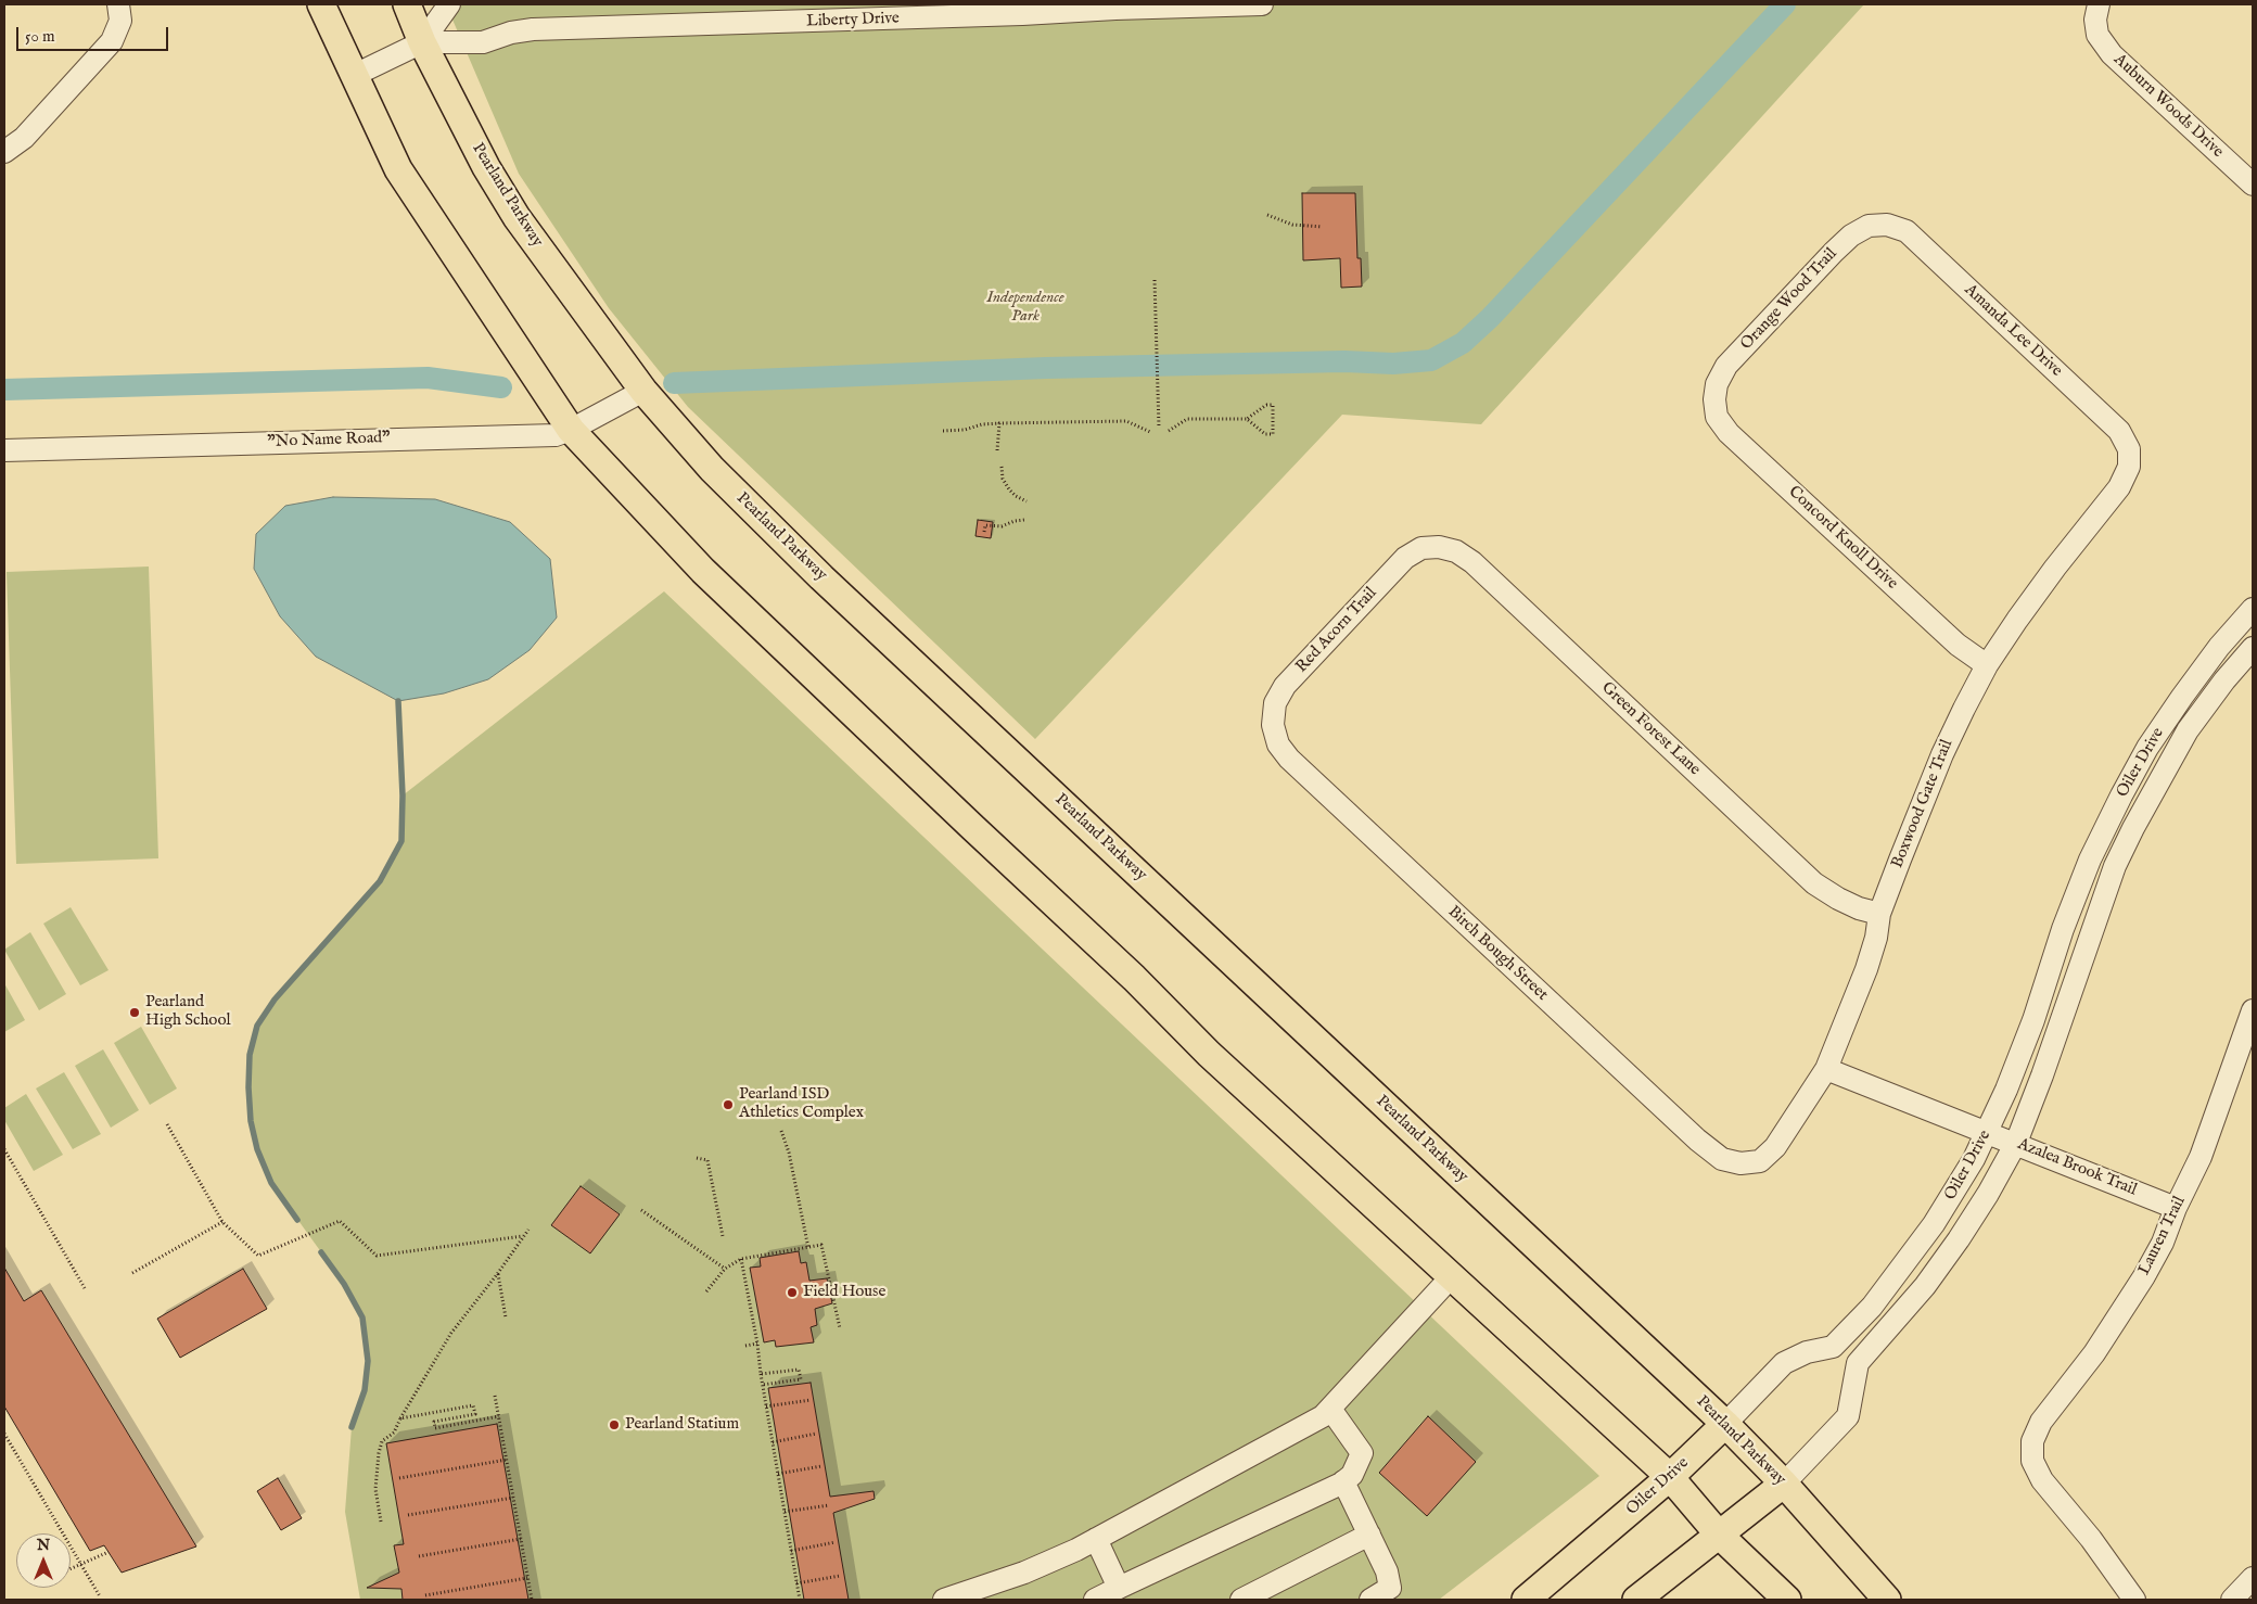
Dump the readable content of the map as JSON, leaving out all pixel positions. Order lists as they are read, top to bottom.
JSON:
{
  "streets": {
    "main road": ["Pearland Parkway", "Oiler Drive"],
    "street": [
      "Liberty Drive",
      "Auburn Woods Drive",
      "Orange Wood Trail",
      "Amanda Lee Drive",
      "\"No Name Road\"",
      "Concord Knoll Drive",
      "Red Acorn Trail",
      "Green Forest Lane",
      "Boxwood Gate Trail",
      "Birch Bough Street",
      "Azalea Brook Trail",
      "Lauren Trail"
    ]
  },
  "crossings": [
    ["Liberty Drive", "Pearland Parkway"],
    ["Pearland Parkway", "\"No Name Road\""],
    ["Pearland Parkway", "Oiler Drive"],
    ["Orange Wood Trail", "Amanda Lee Drive"],
    ["Orange Wood Trail", "Concord Knoll Drive"],
    ["Amanda Lee Drive", "Boxwood Gate Trail"],
    ["Concord Knoll Drive", "Boxwood Gate Trail"],
    ["Red Acorn Trail", "Green Forest Lane"],
    ["Red Acorn Trail", "Birch Bough Street"],
    ["Green Forest Lane", "Boxwood Gate Trail"],
    ["Oiler Drive", "Azalea Brook Trail"],
    ["Boxwood Gate Trail", "Birch Bough Street"],
    ["Boxwood Gate Trail", "Azalea Brook Trail"],
    ["Azalea Brook Trail", "Lauren Trail"]
  ],
  "parks": ["Independence Park"],
  "places": [
    "Pearland High School",
    "Pearland ISD Athletics Complex",
    "Field House",
    "Pearland Statium"
  ],
  "scale_bar": "50 m",
  "north": "top"
}
